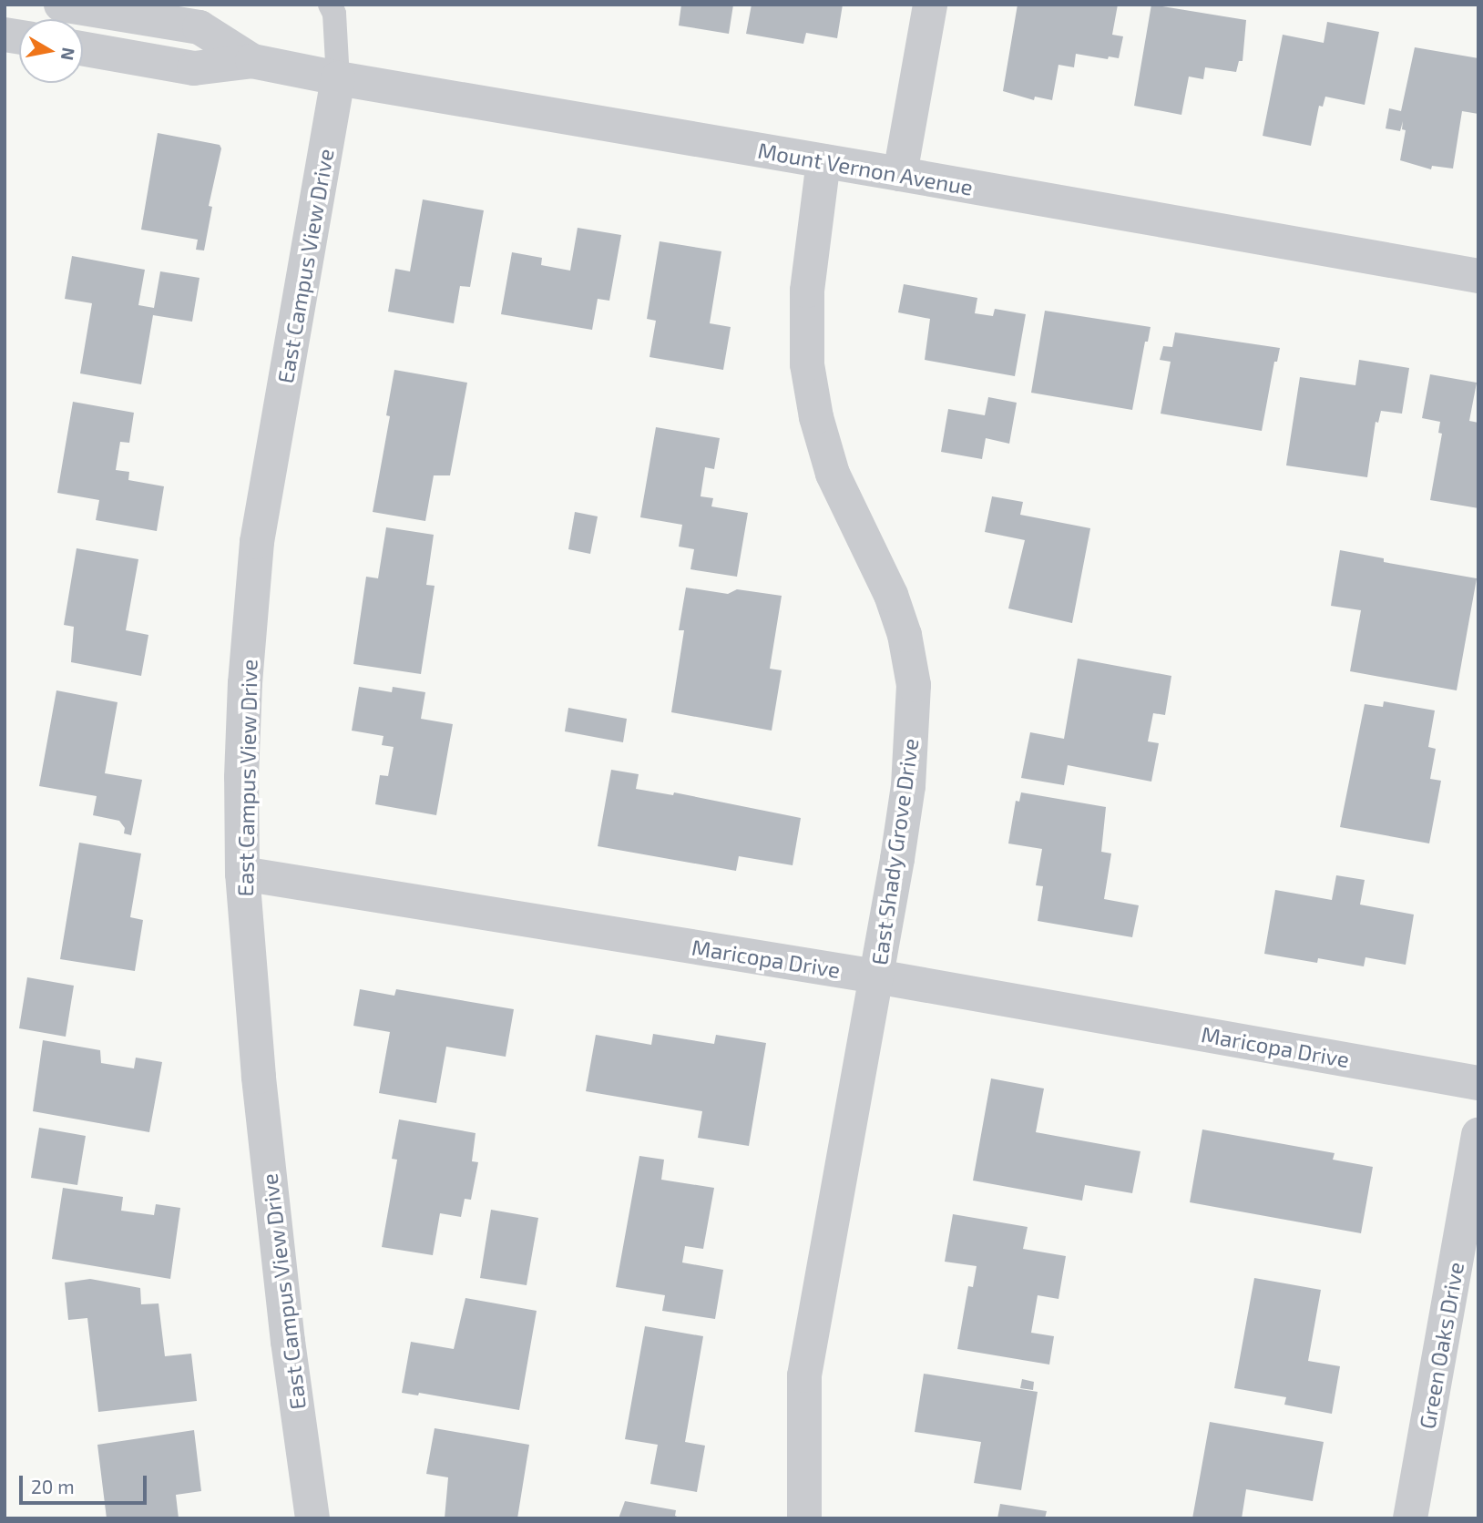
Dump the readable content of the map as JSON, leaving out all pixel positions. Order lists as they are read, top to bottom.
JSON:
{
  "streets": {
    "street": [
      "Mount Vernon Avenue",
      "East Campus View Drive",
      "East Shady Grove Drive",
      "Maricopa Drive",
      "Green Oaks Drive"
    ]
  },
  "crossings": [
    ["Mount Vernon Avenue", "East Campus View Drive"],
    ["Mount Vernon Avenue", "East Shady Grove Drive"],
    ["East Campus View Drive", "Maricopa Drive"],
    ["East Shady Grove Drive", "Maricopa Drive"]
  ],
  "scale_bar": "20 m",
  "north": "right"
}
